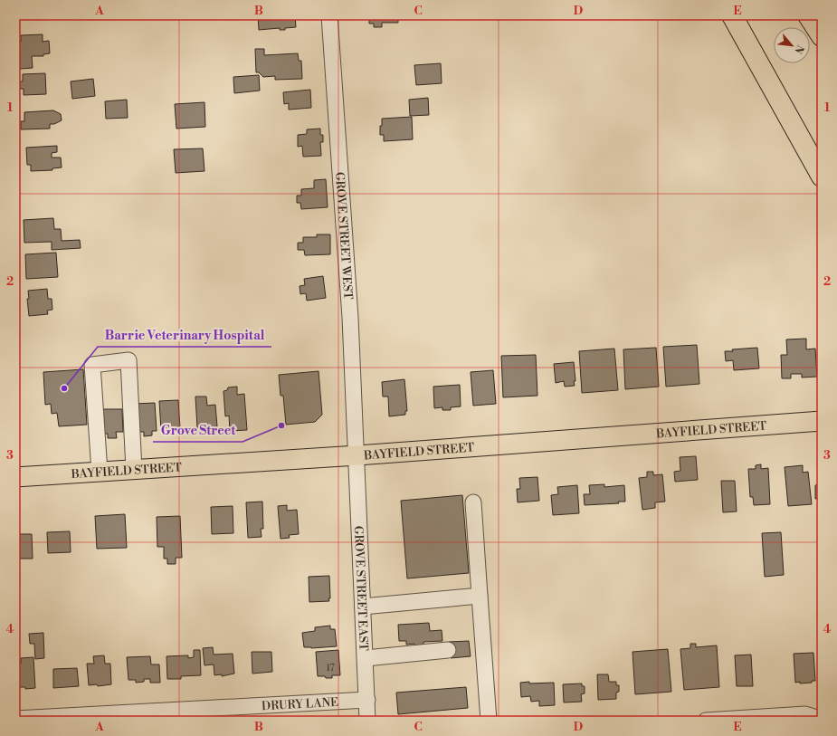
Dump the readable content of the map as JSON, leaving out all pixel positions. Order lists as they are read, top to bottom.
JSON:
{
  "streets": {
    "main road": ["BAYFIELD STREET"],
    "street": ["GROVE STREET WEST", "GROVE STREET EAST", "DRURY LANE"]
  },
  "crossings": [
    ["GROVE STREET WEST", "BAYFIELD STREET"],
    ["GROVE STREET WEST", "GROVE STREET EAST"],
    ["BAYFIELD STREET", "GROVE STREET EAST"],
    ["GROVE STREET EAST", "DRURY LANE"]
  ],
  "places": ["Barrie Veterinary Hospital", "Grove Street"],
  "house_numbers": ["17"],
  "north": "bottom right",
  "grid": {
    "columns": [
      "A",
      "B",
      "C",
      "D",
      "E"
    ],
    "rows": [
      "1",
      "2",
      "3",
      "4"
    ]
  }
}
